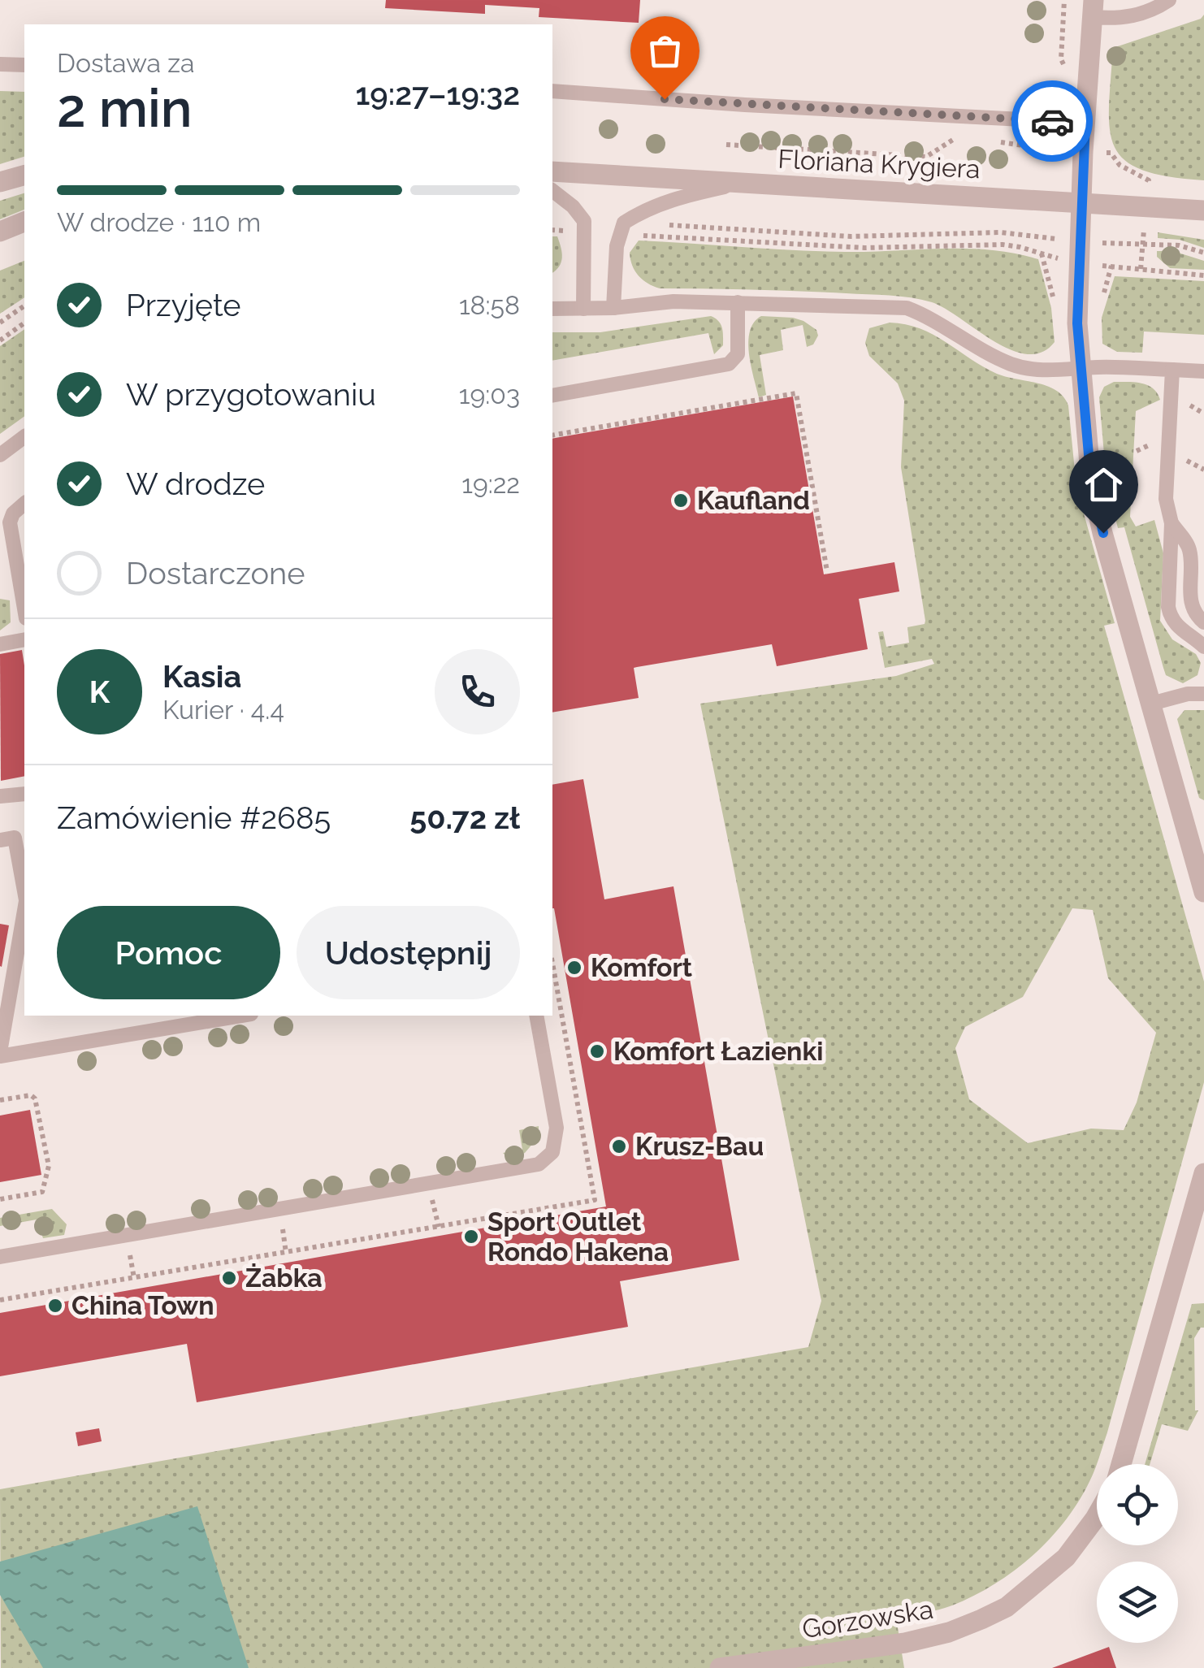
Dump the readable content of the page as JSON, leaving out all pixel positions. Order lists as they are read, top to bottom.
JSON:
{
  "streets": {
    "street": ["Floriana Krygiera", "Gorzowska"]
  },
  "places": [
    "Kaufland",
    "Komfort",
    "Komfort Łazienki",
    "Krusz-Bau",
    "Sport Outlet Rondo Hakena",
    "Żabka",
    "China Town"
  ],
  "page": {
    "heading": ["2 min", "Dostawa za", "19:27–19:32"],
    "panel": [
      "Kasia",
      "Kurier · 4.4",
      "Zamówienie #2685",
      "50.72 zł"
    ],
    "bar": "W drodze · 110 m",
    "list": [
      ["Przyjęte", "18:58"],
      ["W przygotowaniu", "19:03"],
      ["W drodze", "19:22"],
      "Dostarczone"
    ],
    "round": "K",
    "buttons": ["Pomoc", "Udostępnij"]
  }
}
